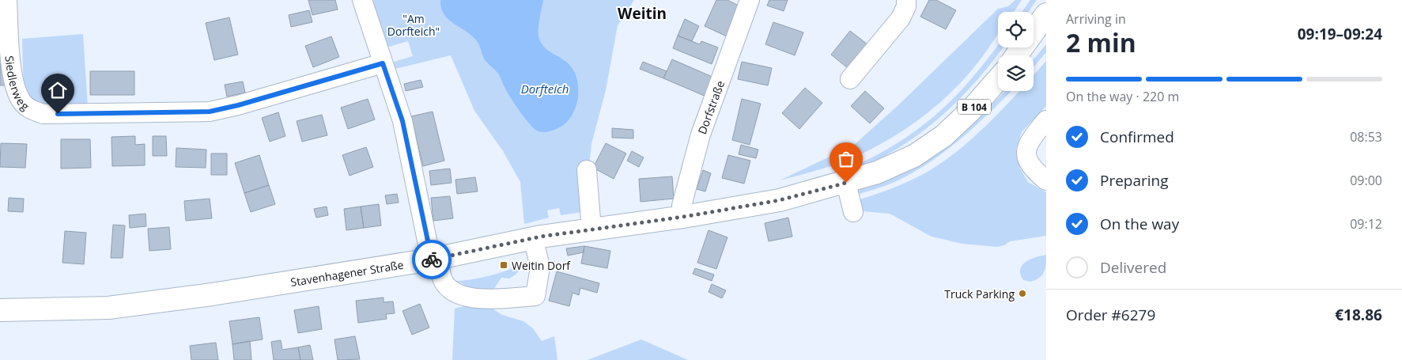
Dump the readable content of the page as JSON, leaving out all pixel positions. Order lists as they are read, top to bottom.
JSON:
{
  "streets": {
    "main road": ["B 104", "Stavenhagener Straße"],
    "street": ["Siedlerweg", "Dorfstraße"]
  },
  "crossings": [
    ["Dorfstraße", "Stavenhagener Straße"]
  ],
  "districts": ["Weitin"],
  "water": ["Dorfteich"],
  "parks": ["\"Am Dorfteich\""],
  "places": {
    "transit": ["Weitin Dorf"],
    "other": ["Truck Parking"]
  },
  "page": {
    "heading": ["2 min", "Arriving in", "09:19–09:24"],
    "panel": ["Order #6279", "€18.86"],
    "bar": "On the way · 220 m",
    "list": [
      ["Confirmed", "08:53"],
      ["Preparing", "09:00"],
      ["On the way", "09:12"],
      "Delivered"
    ]
  }
}
